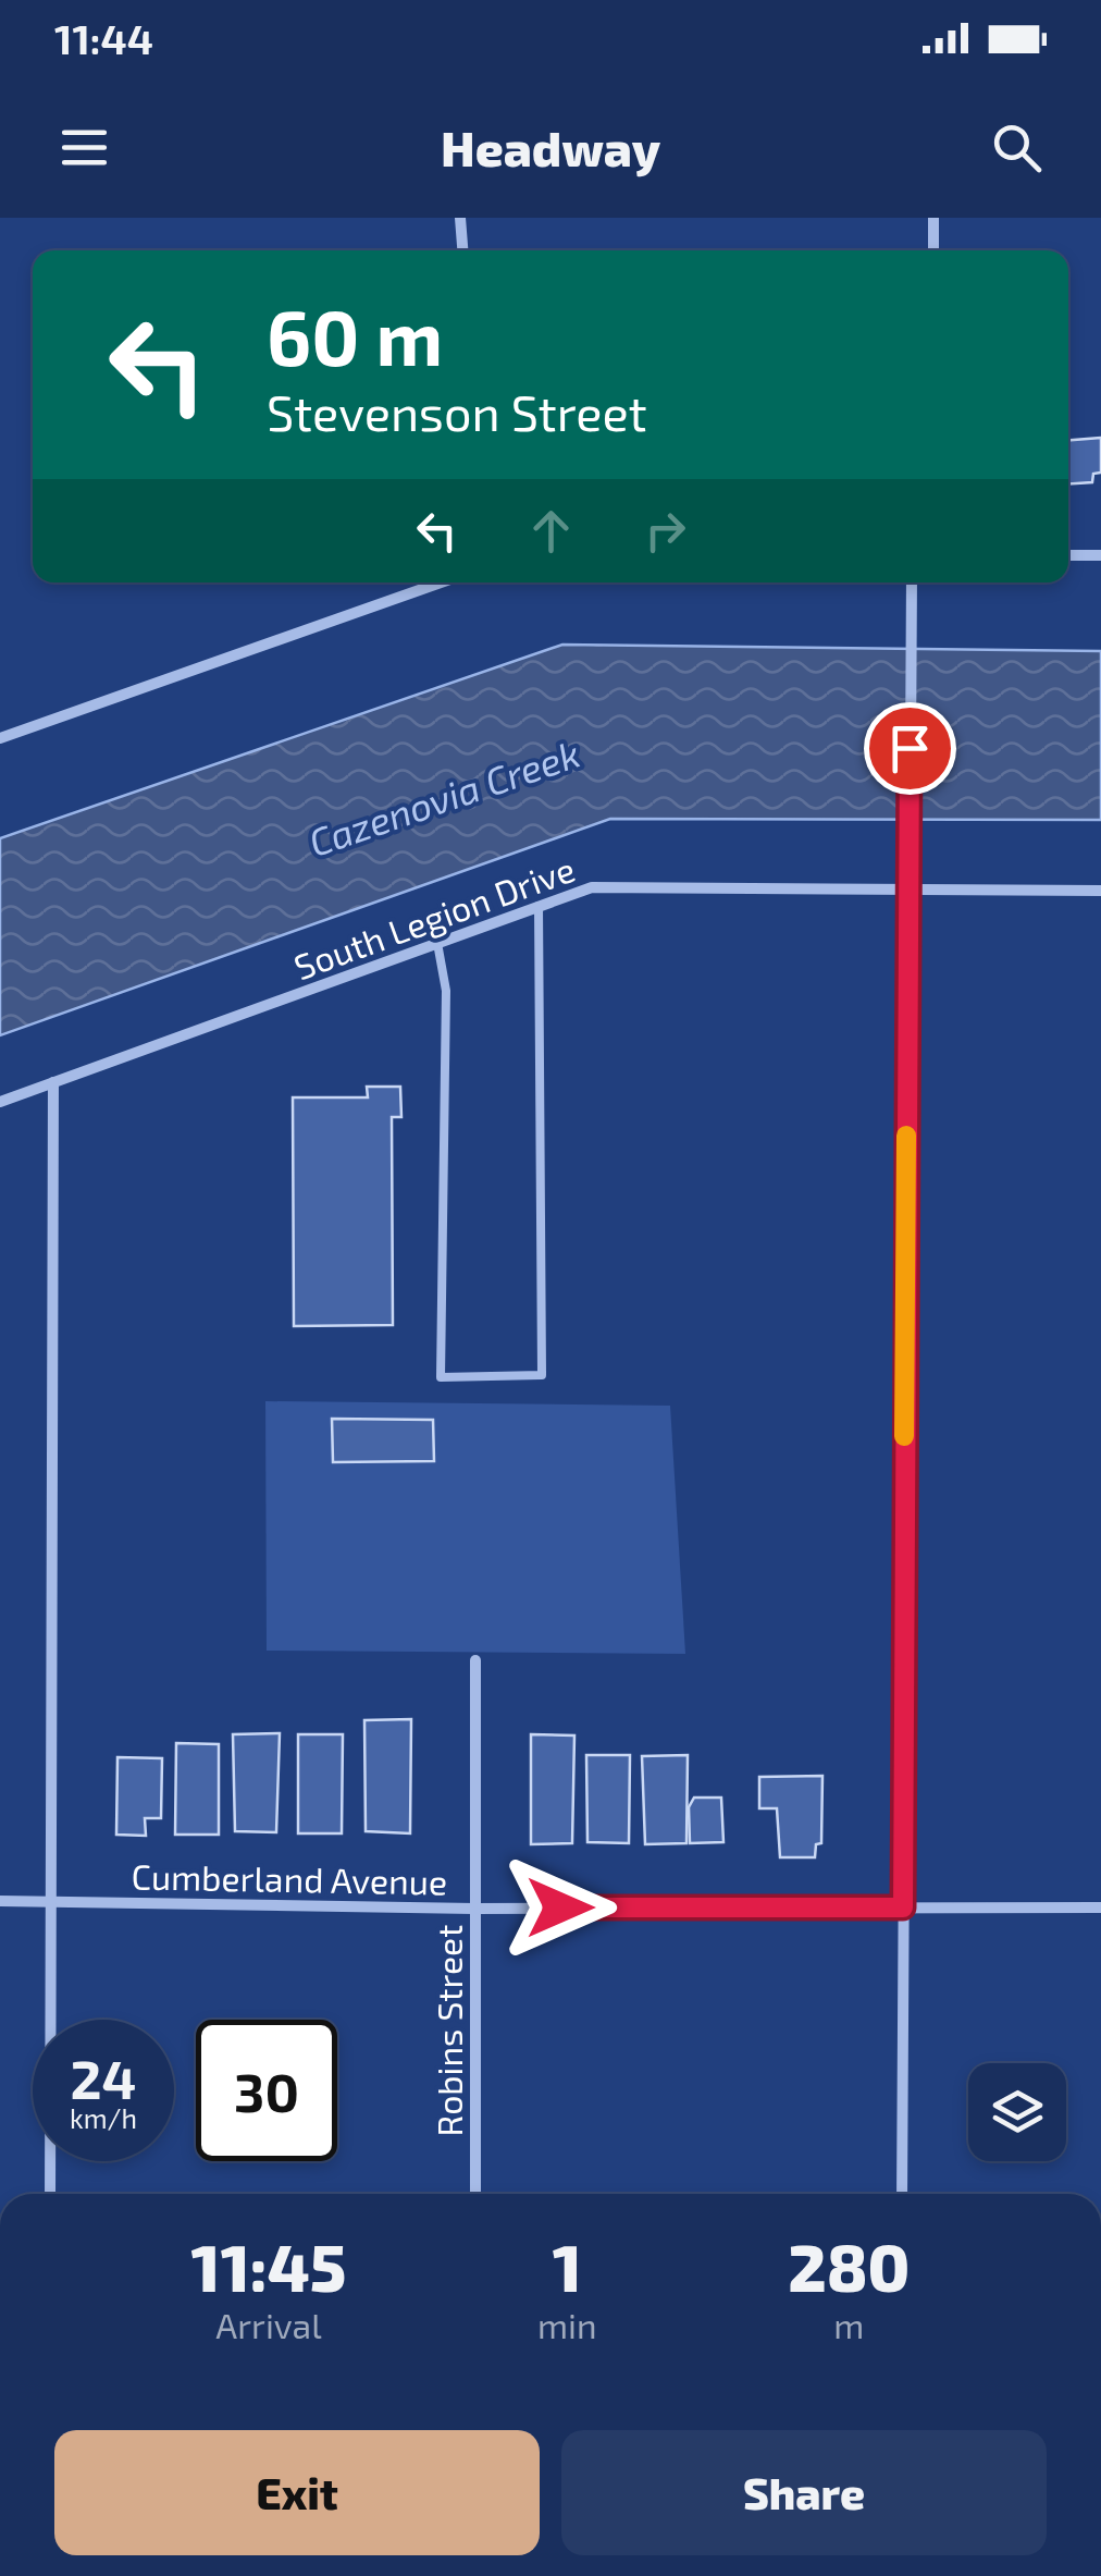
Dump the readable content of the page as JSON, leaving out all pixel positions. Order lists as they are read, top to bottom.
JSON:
{
  "streets": {
    "street": ["South Legion Drive", "Cumberland Avenue", "Robins Street"]
  },
  "crossings": [
    ["Cumberland Avenue", "Robins Street"]
  ],
  "water": ["Cazenovia Creek"],
  "page": {
    "status": "11:44",
    "header": "Headway",
    "turn": ["60 m", "Stevenson Street"],
    "speed": "24 km/h",
    "limit": "30",
    "eta": [
      "11:45",
      "Arrival",
      "1",
      "min",
      "280",
      "m"
    ],
    "buttons": ["Exit", "Share"]
  }
}
